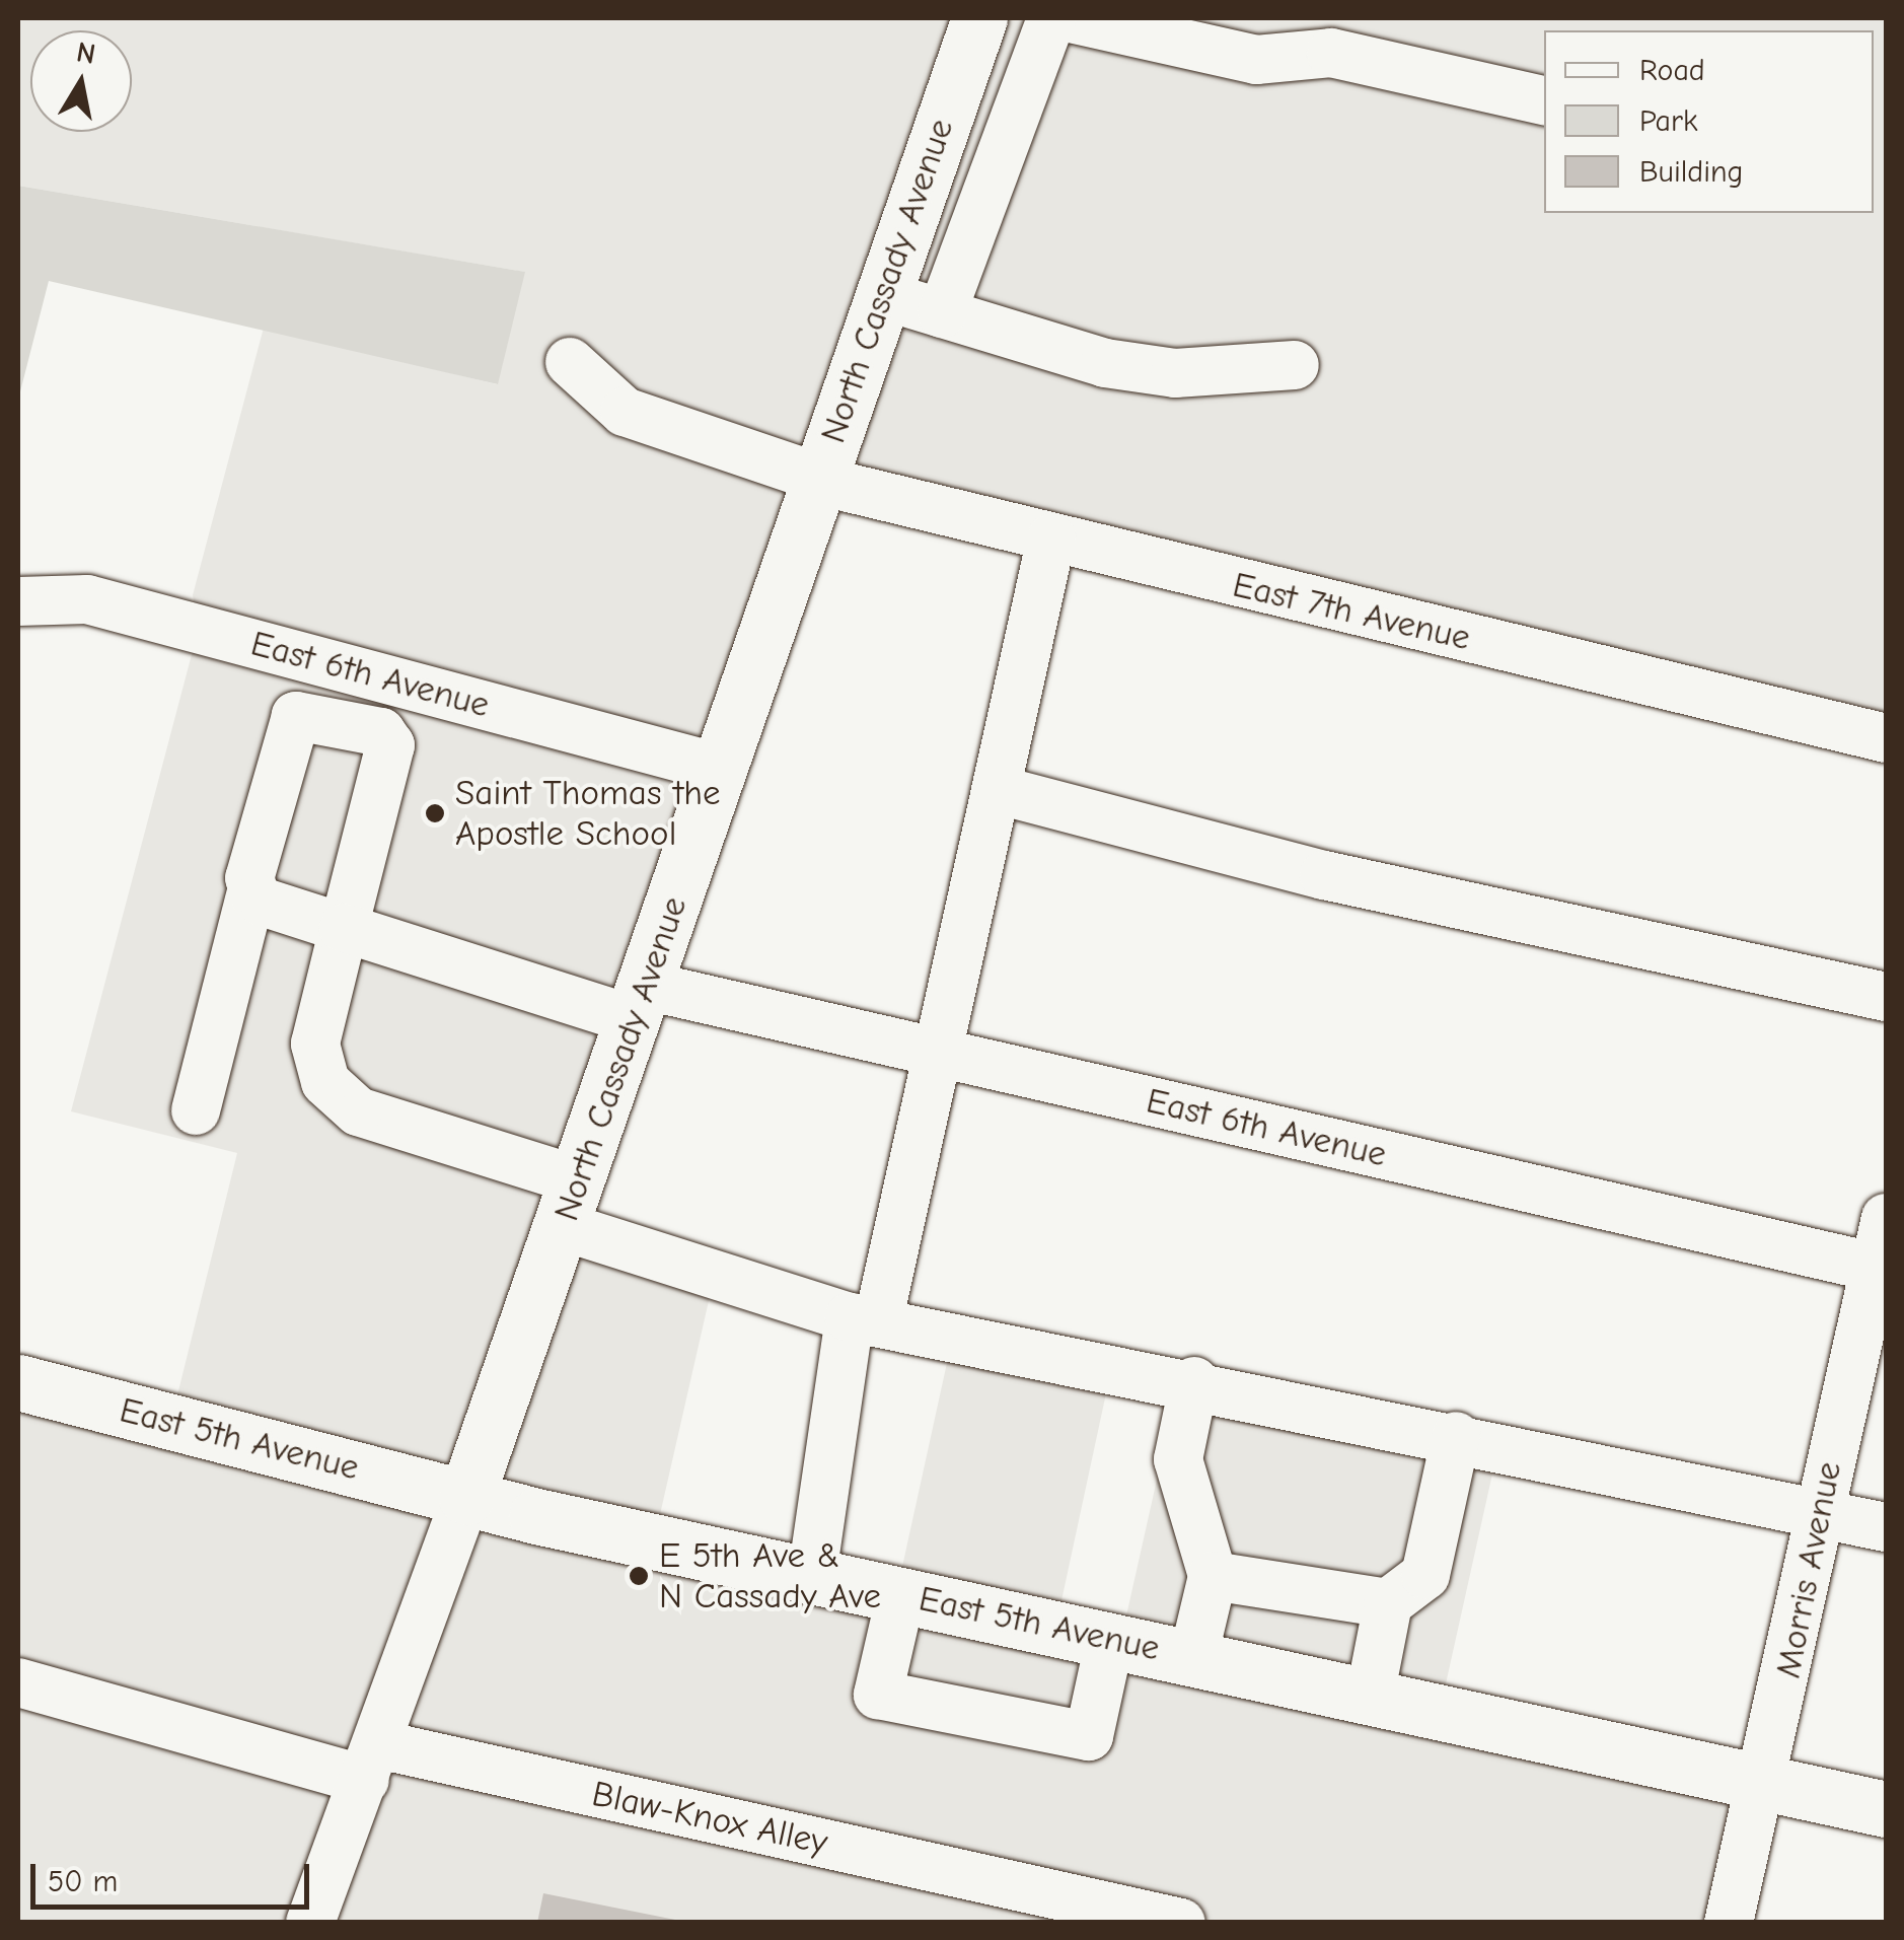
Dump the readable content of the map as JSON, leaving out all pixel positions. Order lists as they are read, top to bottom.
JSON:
{
  "streets": {
    "main road": ["North Cassady Avenue", "East 5th Avenue"],
    "street": [
      "East 7th Avenue",
      "East 6th Avenue",
      "Morris Avenue",
      "Blaw-Knox Alley"
    ]
  },
  "crossings": [
    ["North Cassady Avenue", "East 7th Avenue"],
    ["North Cassady Avenue", "East 6th Avenue"],
    ["North Cassady Avenue", "East 5th Avenue"],
    ["North Cassady Avenue", "Blaw-Knox Alley"],
    ["East 6th Avenue", "Morris Avenue"],
    ["East 5th Avenue", "Morris Avenue"]
  ],
  "places": ["Saint Thomas the Apostle School", "E 5th Ave & N Cassady Ave"],
  "legend": ["Road", "Park", "Building"],
  "scale_bar": "50 m",
  "north": "top"
}
